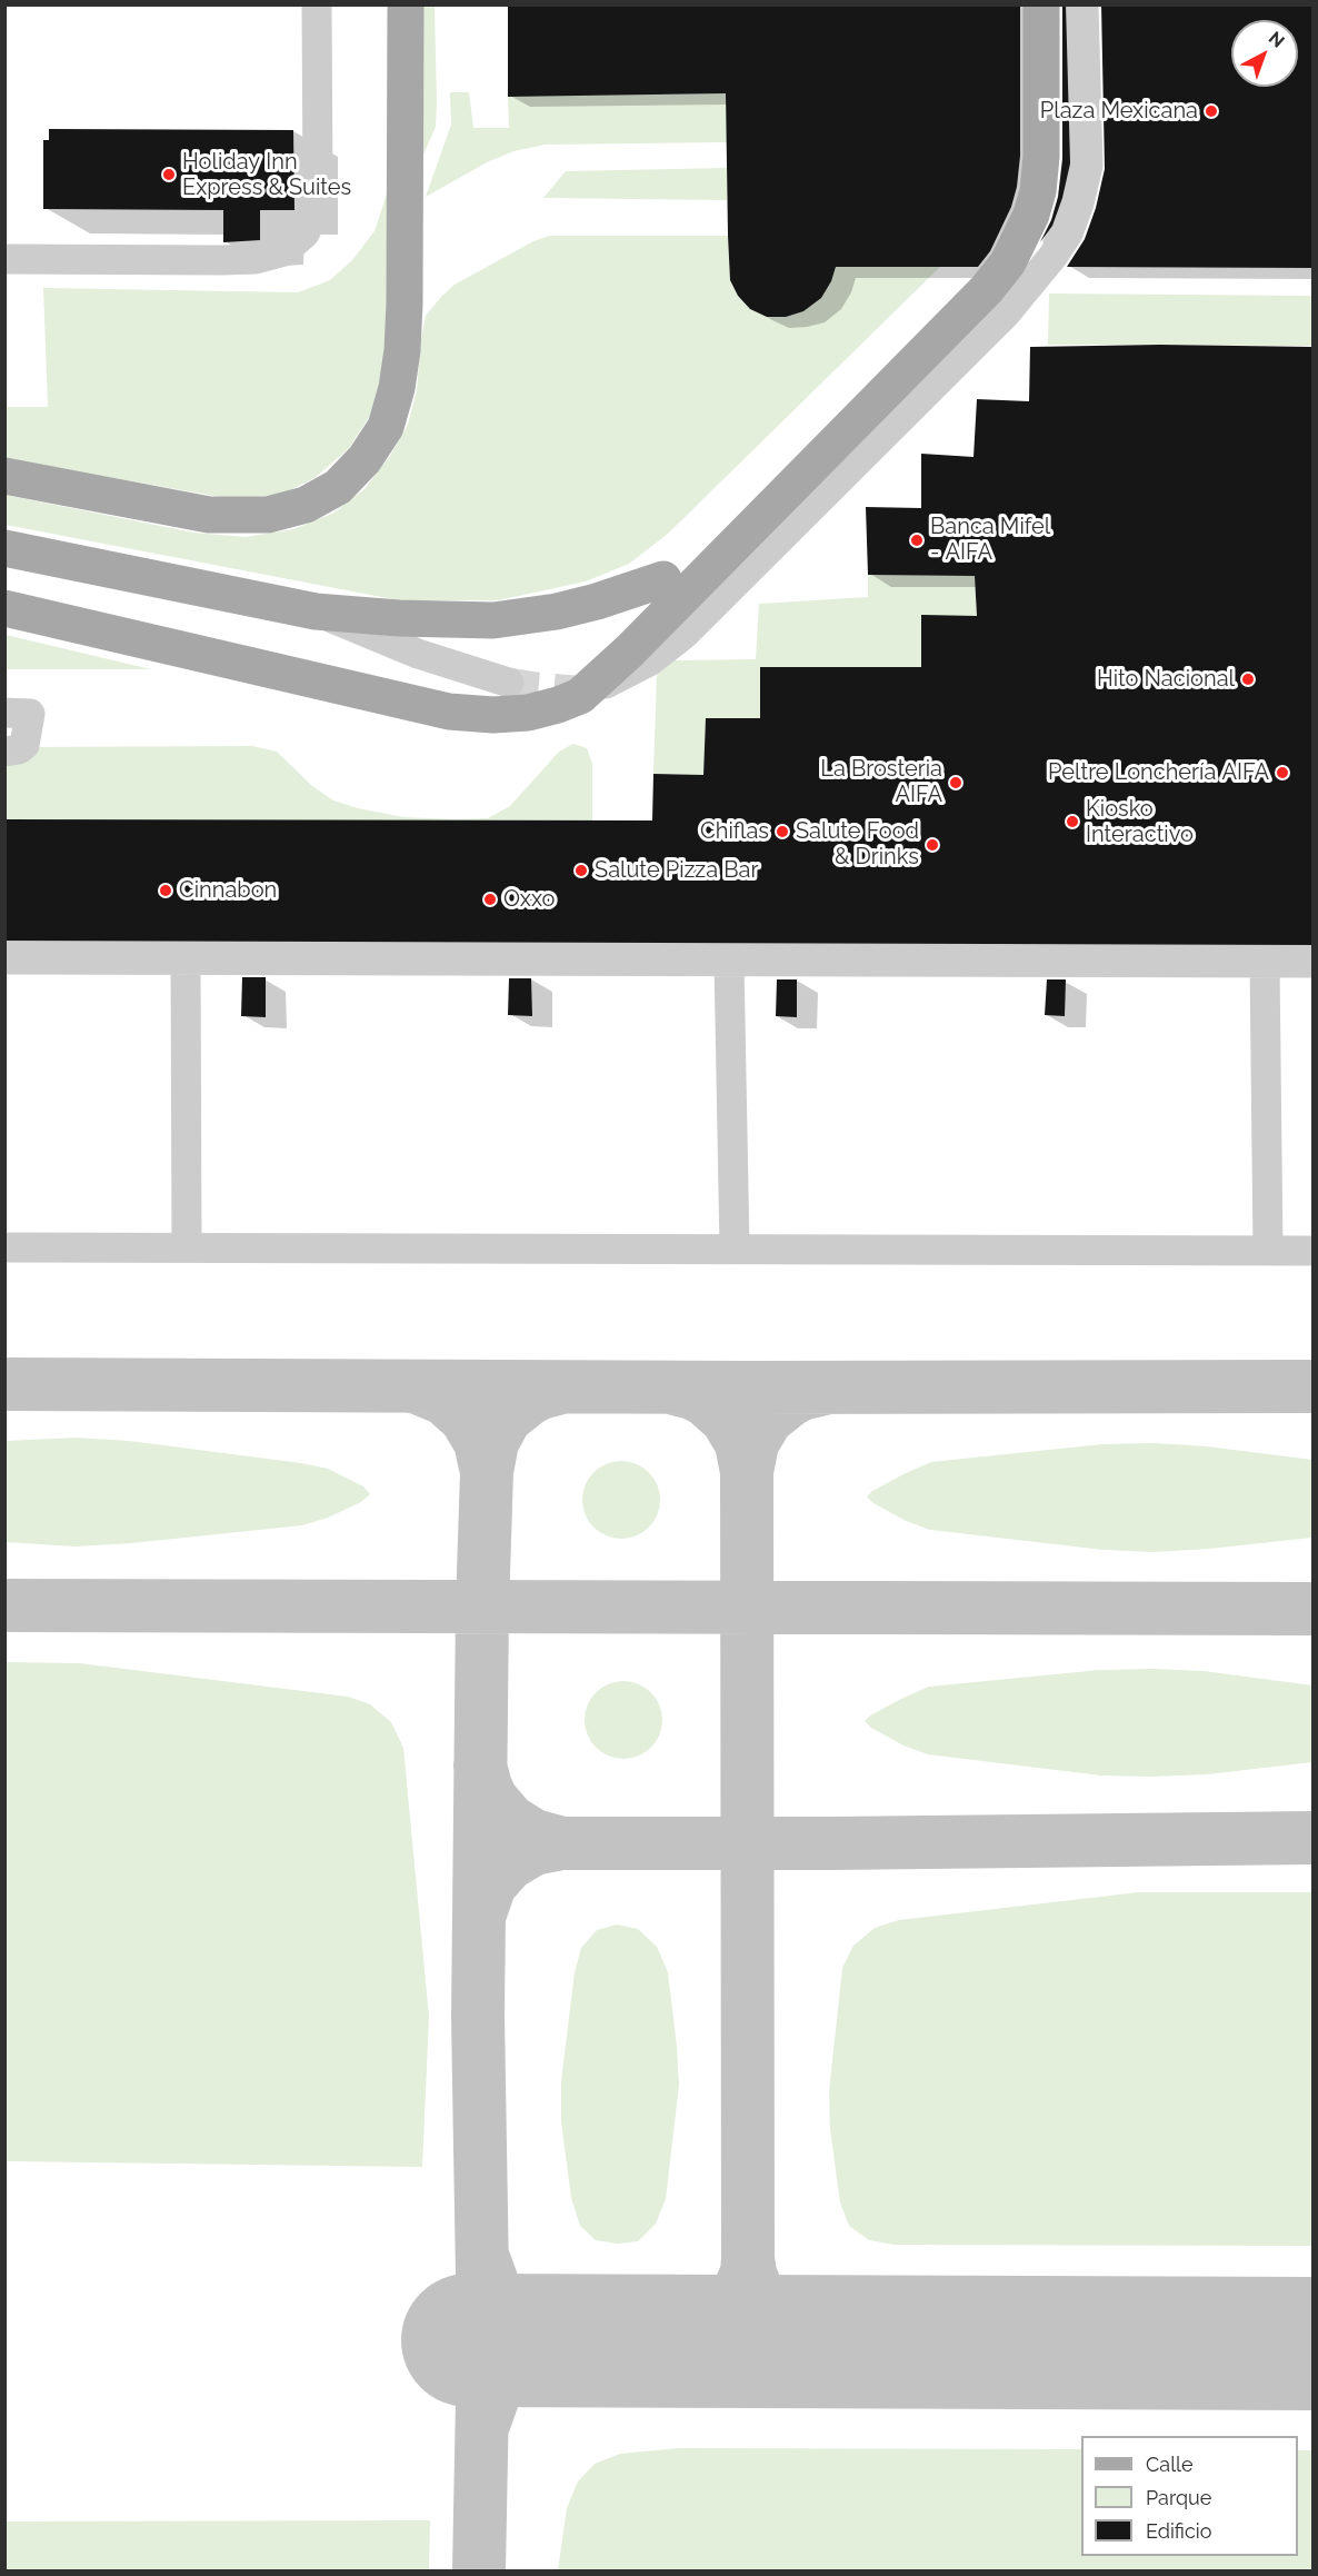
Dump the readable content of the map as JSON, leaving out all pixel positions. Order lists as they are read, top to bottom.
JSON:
{
  "places": [
    "Plaza Mexicana",
    "Holiday Inn Express & Suites",
    "Banca Mifel - AIFA",
    "Hito Nacional",
    "Peltre Lonchería AIFA",
    "La Brosteria AIFA",
    "Kiosko Interactivo",
    "Chiflas",
    "Salute Food & Drinks",
    "Salute Pizza Bar",
    "Cinnabon",
    "Oxxo"
  ],
  "legend": ["Calle", "Parque", "Edificio"],
  "north": "top right"
}
